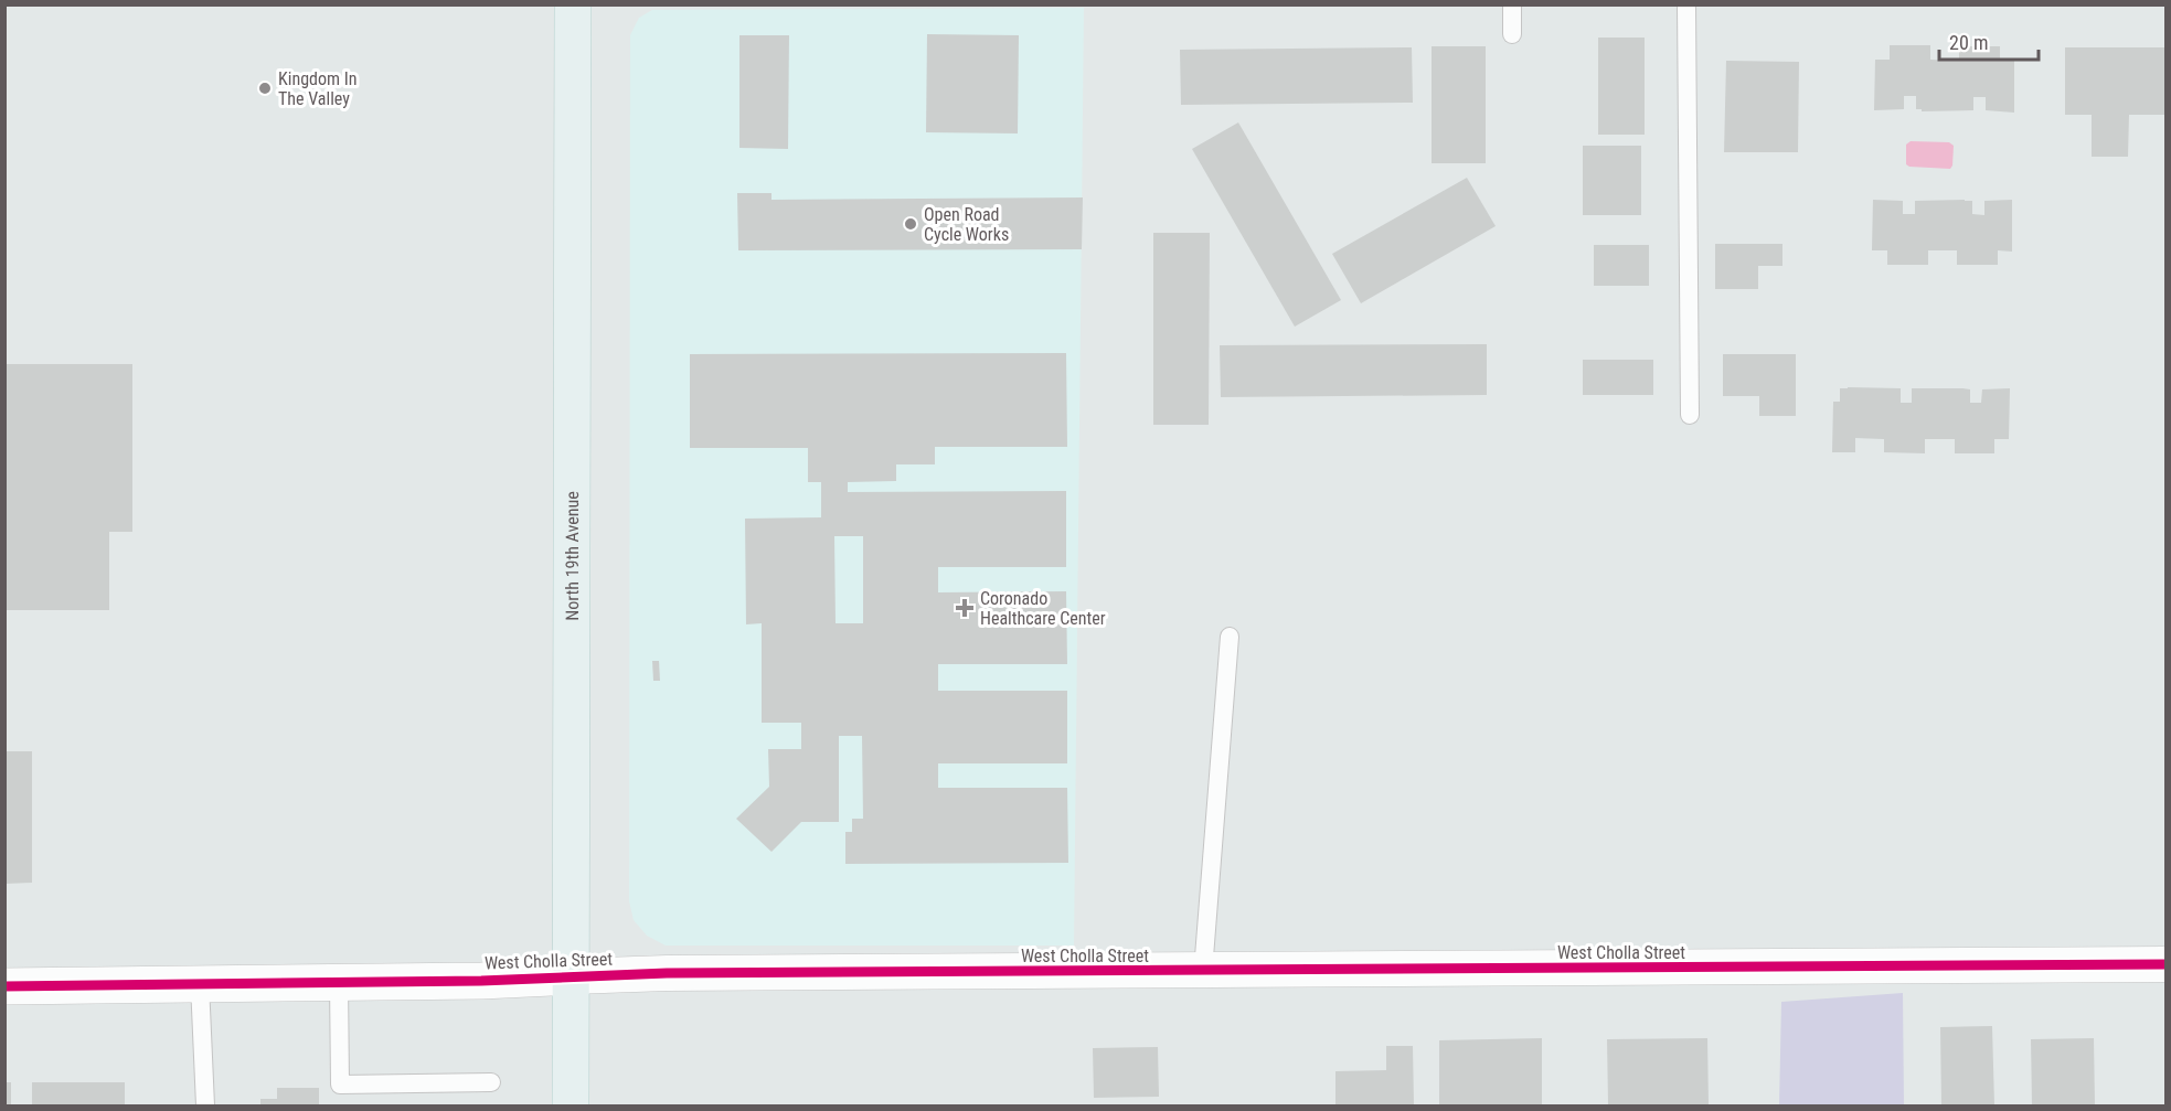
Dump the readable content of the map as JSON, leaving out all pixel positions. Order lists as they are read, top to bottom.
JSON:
{
  "streets": {
    "main road": ["North 19th Avenue"],
    "street": ["West Cholla Street"]
  },
  "crossings": [
    ["North 19th Avenue", "West Cholla Street"]
  ],
  "places": {
    "other": ["Kingdom In The Valley", "Open Road Cycle Works"],
    "health": ["Coronado Healthcare Center"]
  },
  "scale_bar": "20 m"
}
